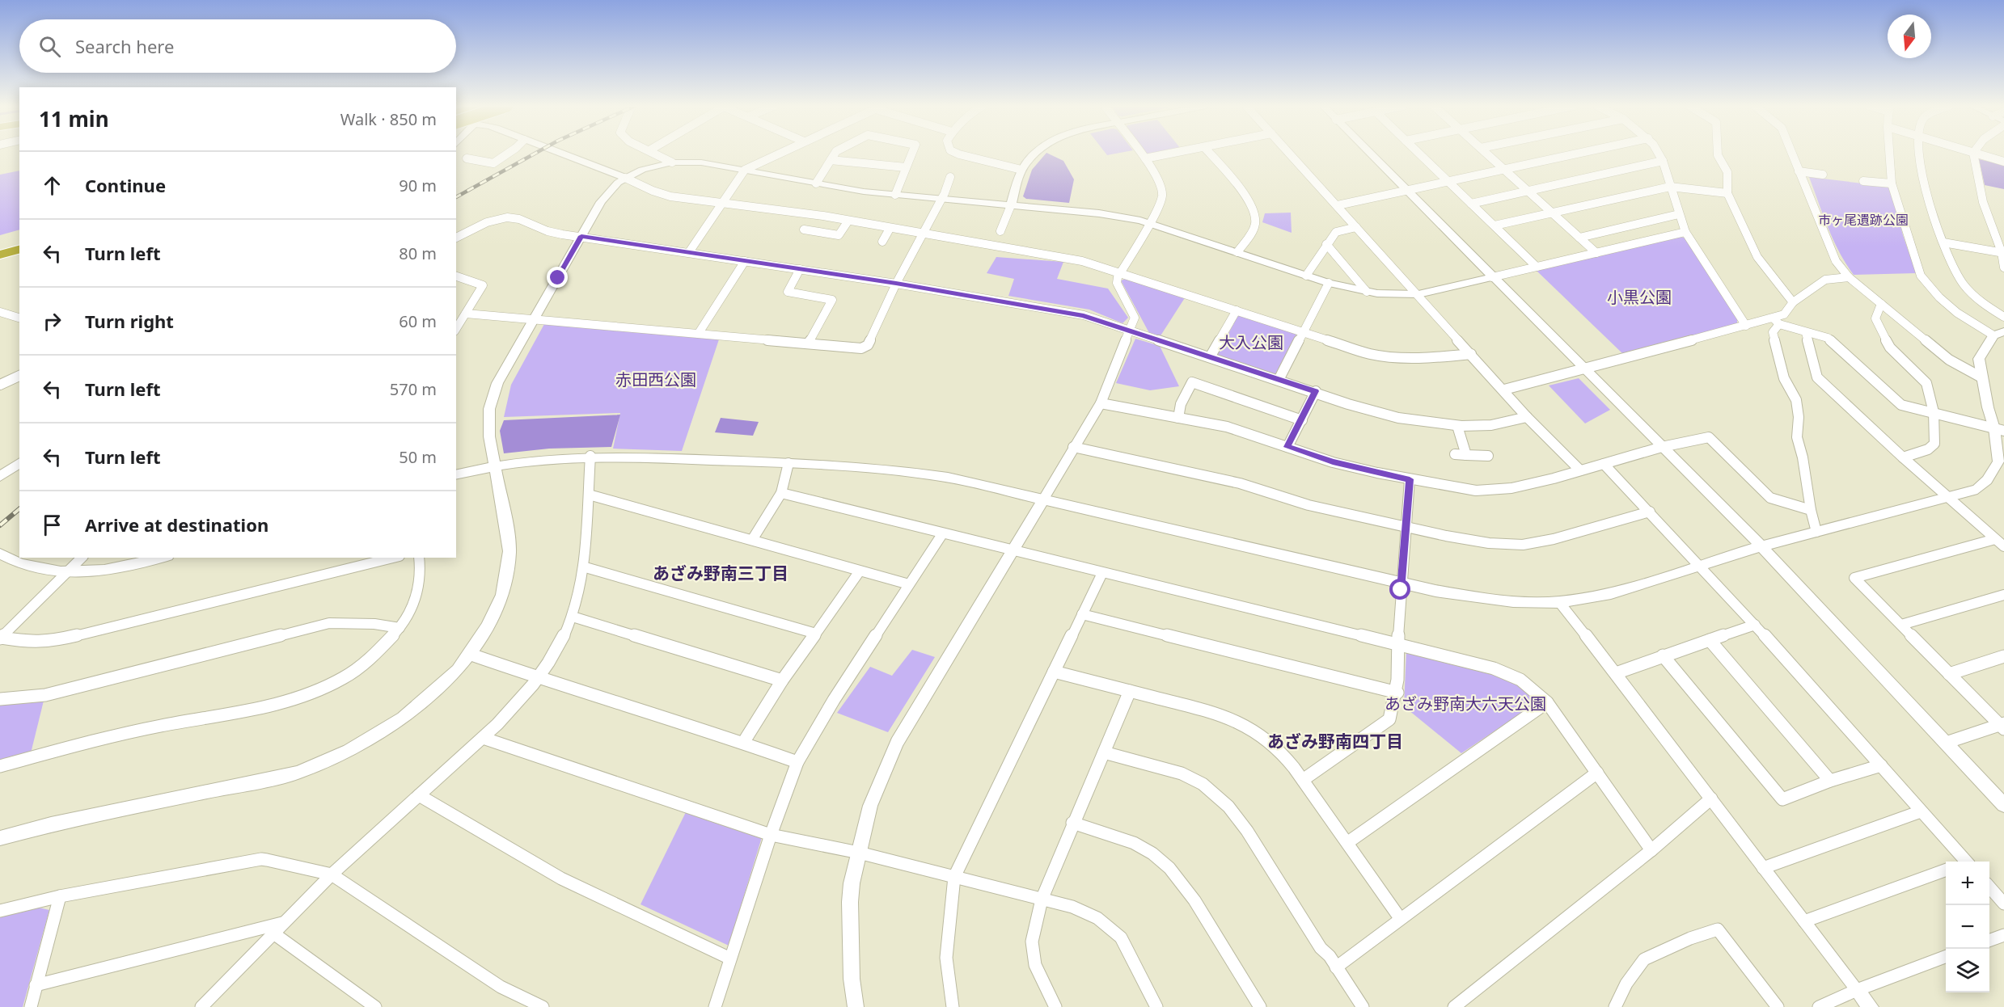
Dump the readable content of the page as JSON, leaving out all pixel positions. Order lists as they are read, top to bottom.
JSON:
{
  "districts": ["あざみ野南三丁目", "あざみ野南四丁目"],
  "parks": [
    "市ヶ尾遺跡公園",
    "小黒公園",
    "大入公園",
    "赤田西公園",
    "あざみ野南大六天公園"
  ],
  "north": "bottom",
  "page": {
    "search": "Search here",
    "heading": ["11 min", "Walk · 850 m"],
    "list": [
      ["Continue", "90 m"],
      ["Turn left", "80 m"],
      ["Turn right", "60 m"],
      ["Turn left", "570 m"],
      ["Turn left", "50 m"],
      "Arrive at destination"
    ],
    "map_buttons": ["+", "−"]
  }
}
